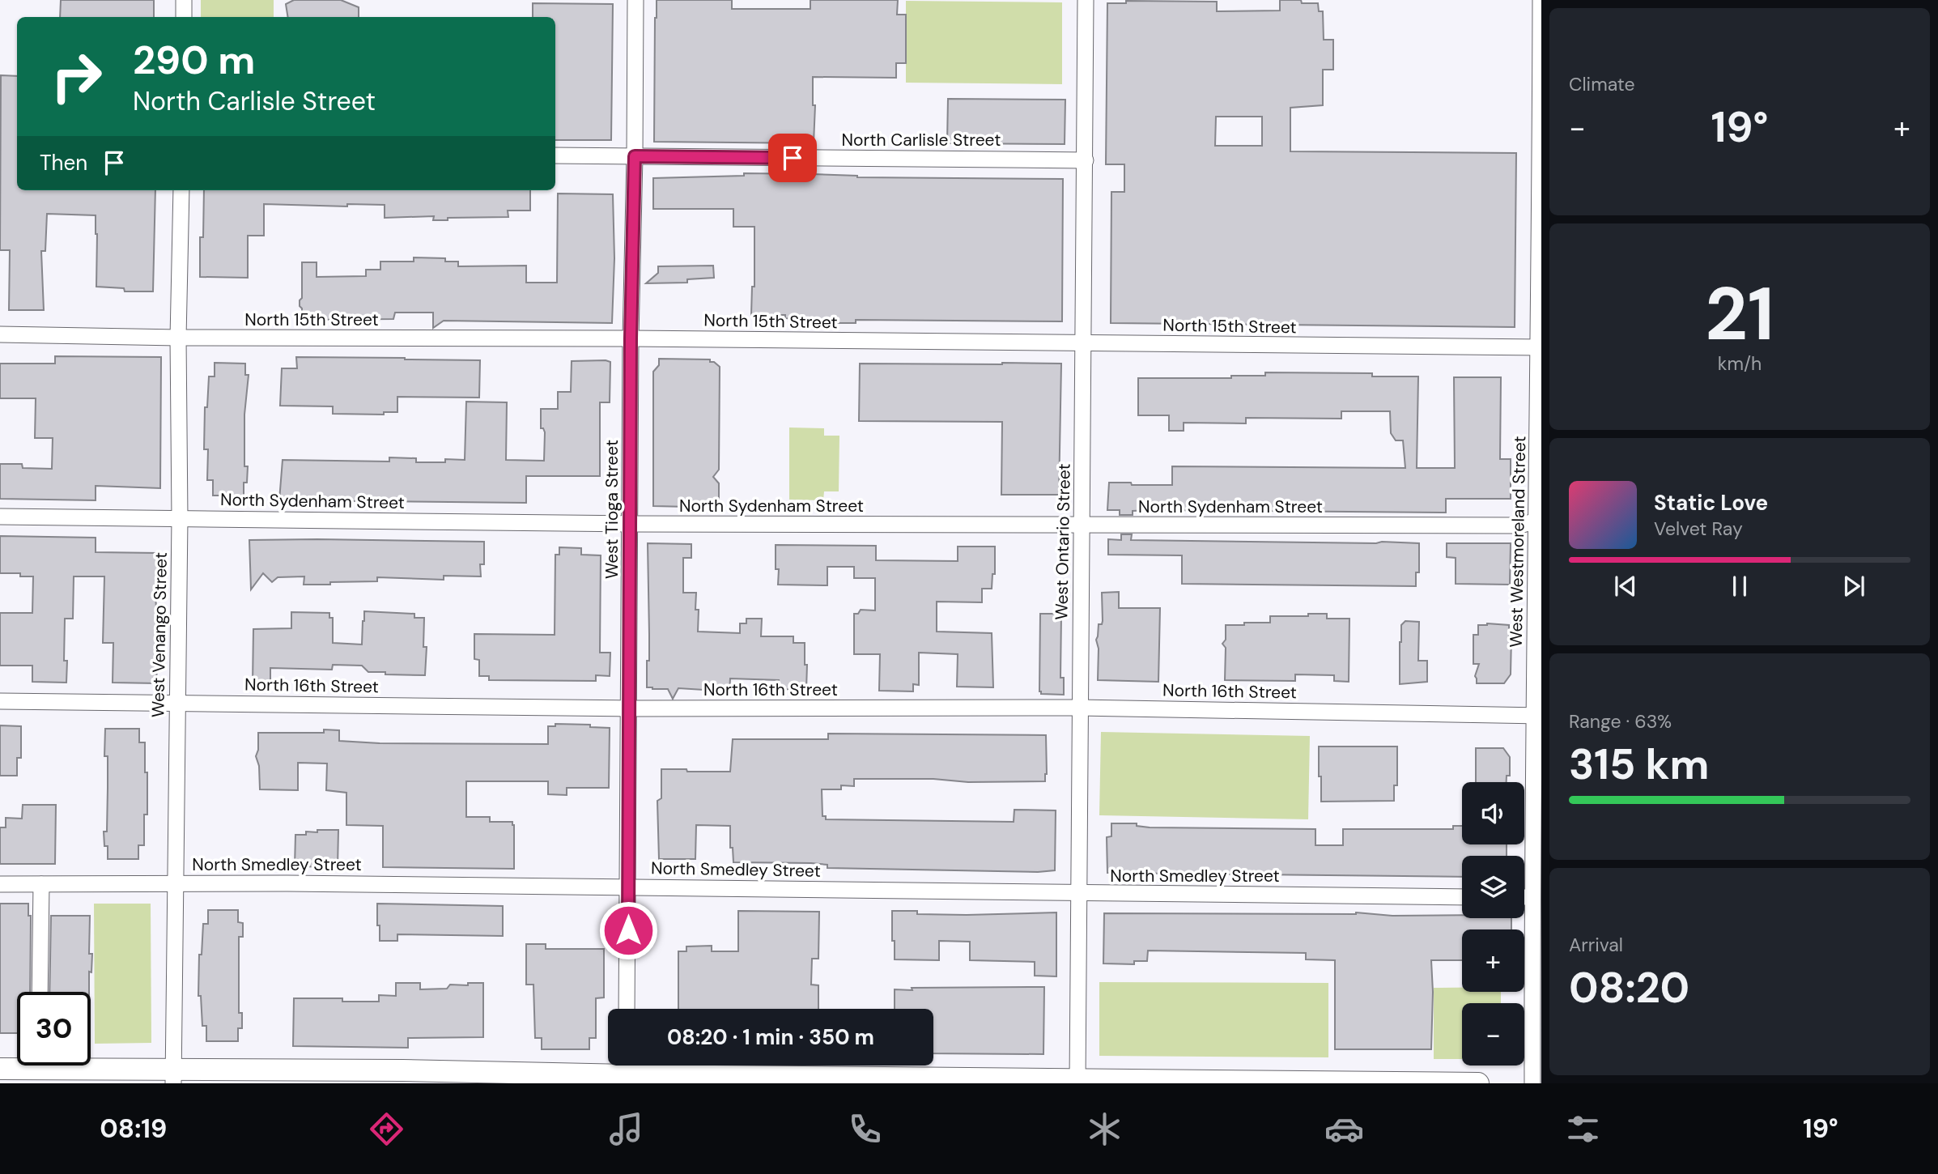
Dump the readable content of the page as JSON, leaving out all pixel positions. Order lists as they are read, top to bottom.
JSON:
{
  "streets": {
    "street": [
      "North Carlisle Street",
      "North 15th Street",
      "North Sydenham Street",
      "West Tioga Street",
      "West Ontario Street",
      "West Westmoreland Street",
      "West Venango Street",
      "North 16th Street",
      "North Smedley Street"
    ]
  },
  "crossings": [
    ["North Carlisle Street", "West Tioga Street"],
    ["North Carlisle Street", "West Ontario Street"],
    ["North 15th Street", "West Tioga Street"],
    ["North 15th Street", "West Ontario Street"],
    ["North 15th Street", "West Westmoreland Street"],
    ["North 15th Street", "West Venango Street"],
    ["North Sydenham Street", "West Tioga Street"],
    ["North Sydenham Street", "West Ontario Street"],
    ["North Sydenham Street", "West Westmoreland Street"],
    ["North Sydenham Street", "West Venango Street"],
    ["West Tioga Street", "North 16th Street"],
    ["West Tioga Street", "North Smedley Street"],
    ["West Ontario Street", "North 16th Street"],
    ["West Ontario Street", "North Smedley Street"],
    ["West Westmoreland Street", "North 16th Street"],
    ["West Venango Street", "North 16th Street"],
    ["West Venango Street", "North Smedley Street"]
  ],
  "page": {
    "tile": [
      "Climate",
      ["21", "km/h"],
      ["Range · 63%", "315 km"],
      ["Arrival", "08:20"]
    ],
    "turn": ["290 m", "North Carlisle Street"],
    "heat": ["−", "19°", "+"],
    "then": "Then",
    "song": ["Static Love", "Velvet Ray"],
    "map_buttons": ["+", "−"],
    "limit": "30",
    "trip": "08:20 · 1 min · 350 m",
    "tabs": ["08:19", "19°"]
  }
}
